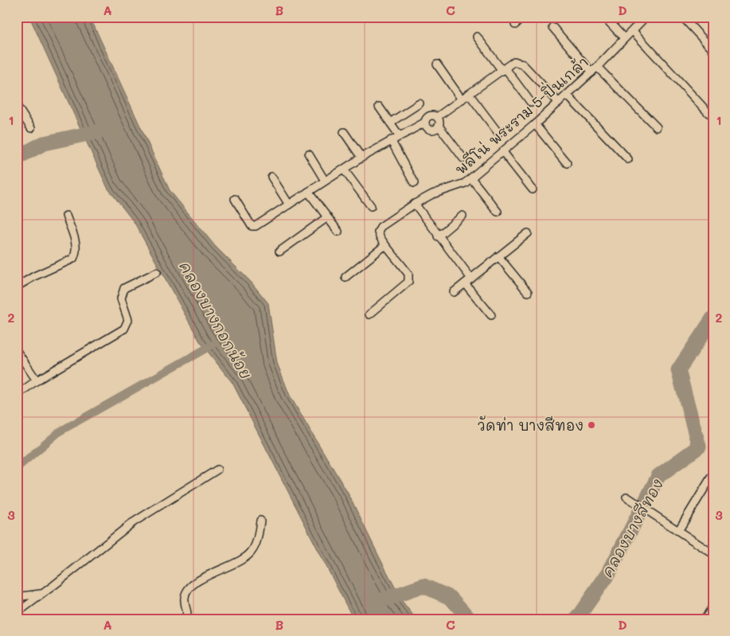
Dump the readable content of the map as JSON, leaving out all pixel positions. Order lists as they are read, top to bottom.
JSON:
{
  "streets": {
    "street": ["พลีโน่ พระราม 5-ปิ่นเกล้า"]
  },
  "water": ["คลองบางกอกน้อย", "คลองบางสีทอง"],
  "places": ["วัดท่า บางสีทอง"],
  "grid": {
    "columns": [
      "A",
      "B",
      "C",
      "D"
    ],
    "rows": ["1", "2", "3"]
  }
}
